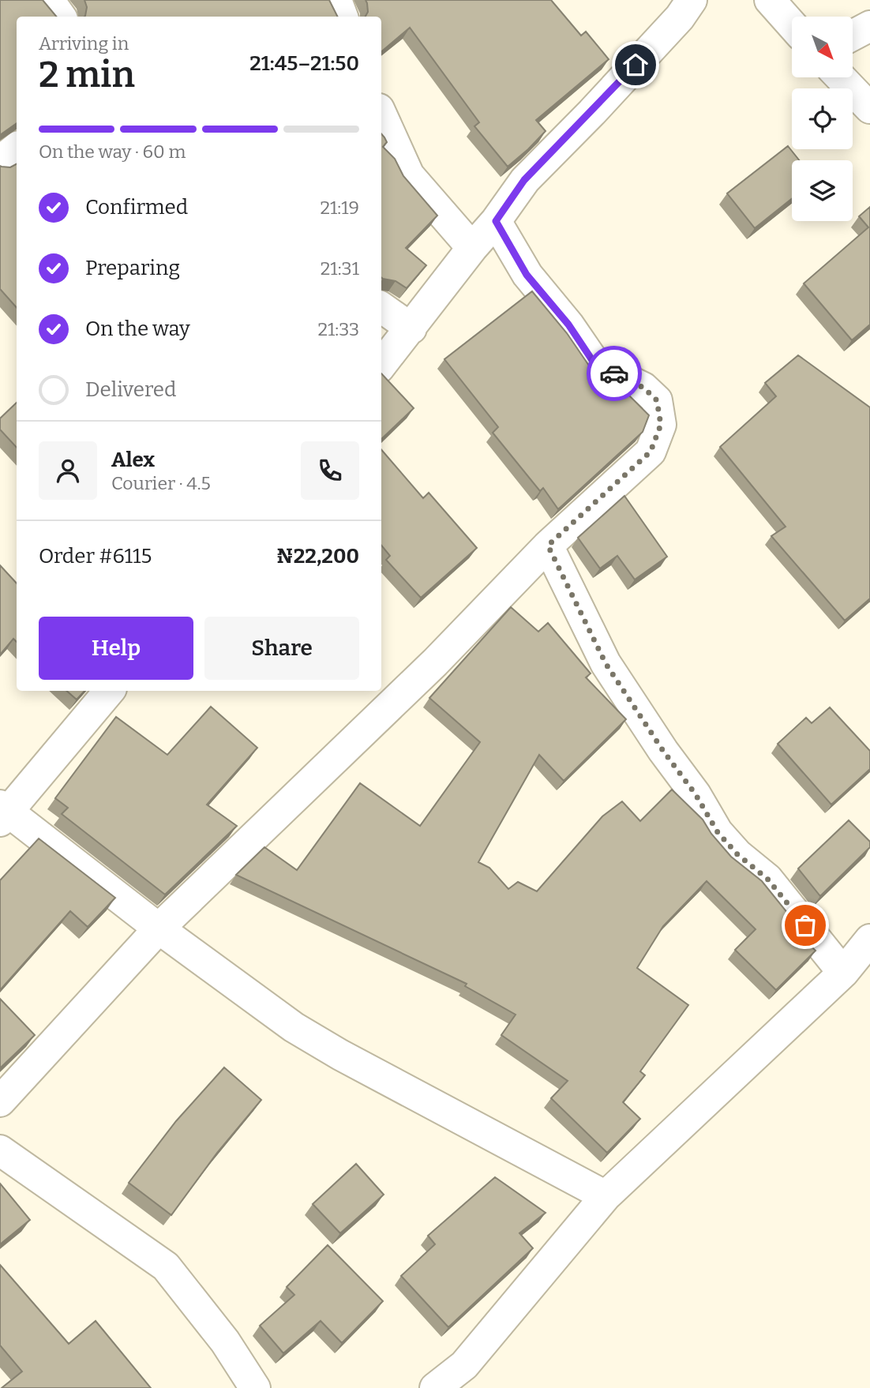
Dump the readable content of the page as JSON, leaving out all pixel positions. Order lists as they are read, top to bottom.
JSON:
{
  "north": "bottom right",
  "page": {
    "heading": ["2 min", "Arriving in", "21:45–21:50"],
    "panel": [
      "Alex",
      "Courier · 4.5",
      "Order #6115",
      "₦22,200"
    ],
    "bar": "On the way · 60 m",
    "list": [
      ["Confirmed", "21:19"],
      ["Preparing", "21:31"],
      ["On the way", "21:33"],
      "Delivered"
    ],
    "buttons": ["Help", "Share"]
  }
}
